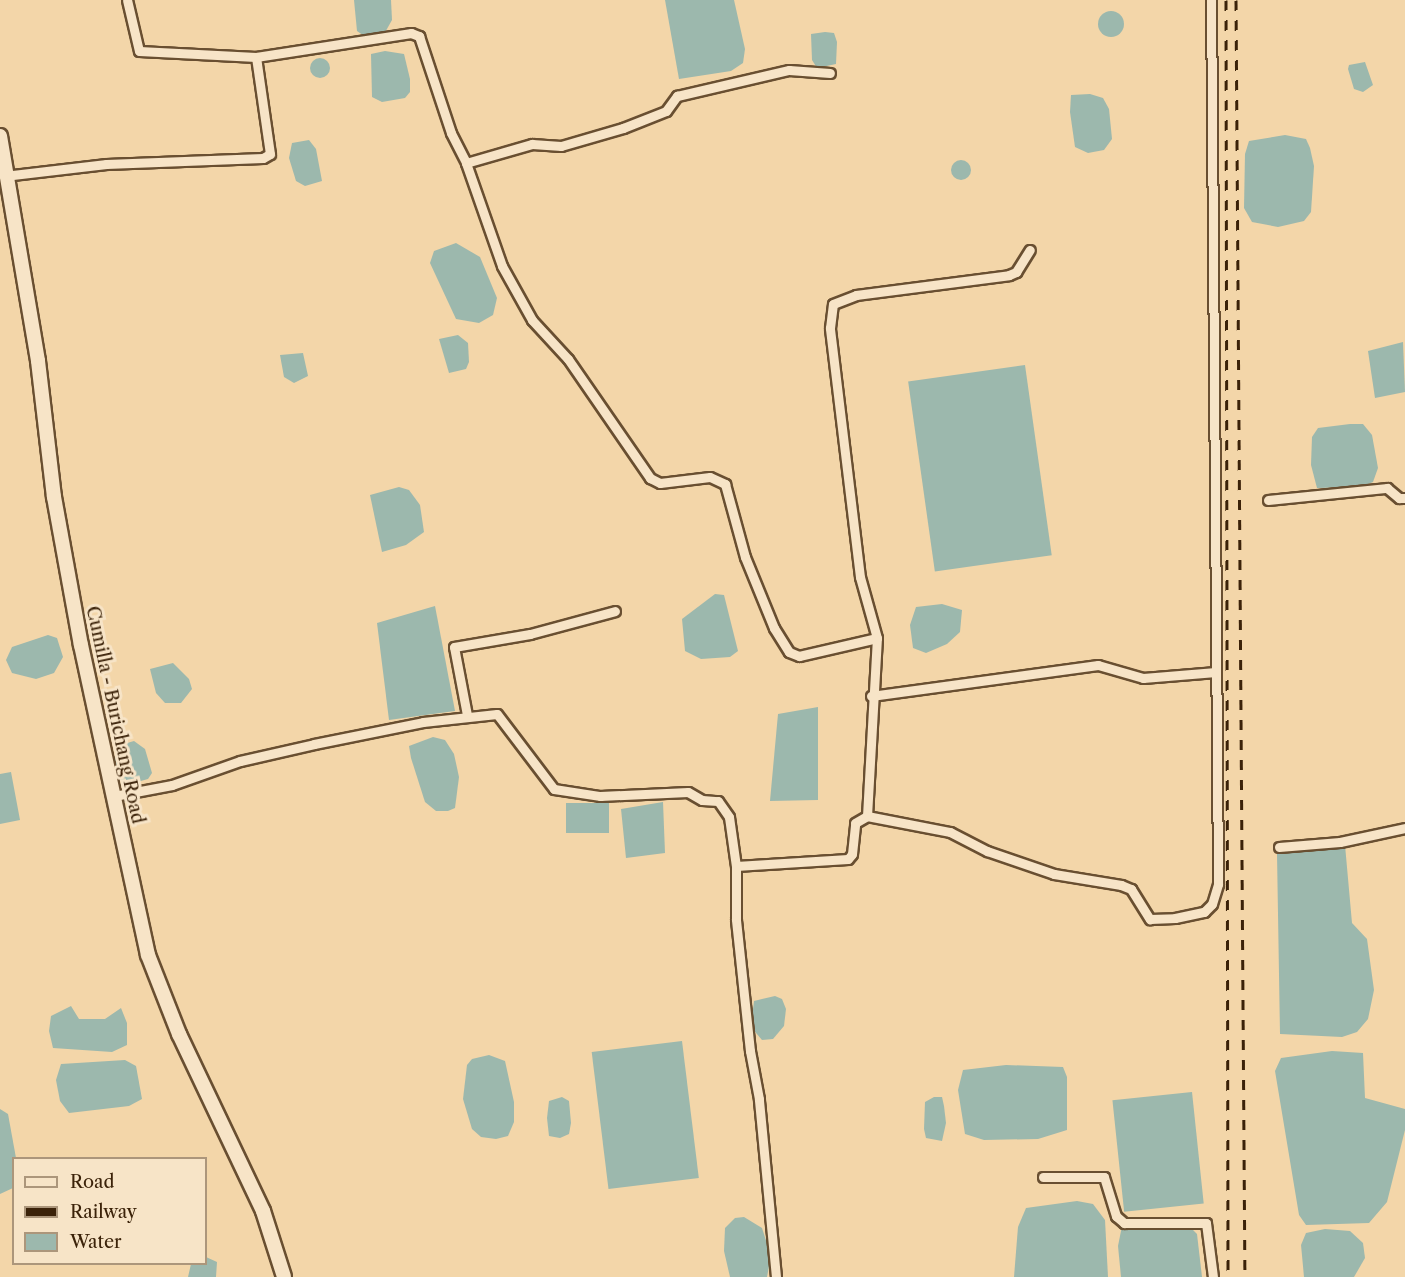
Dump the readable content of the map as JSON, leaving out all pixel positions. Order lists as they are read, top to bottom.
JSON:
{
  "streets": {
    "main road": ["Cumilla - Burichang Road"]
  },
  "legend": ["Road", "Railway", "Water"]
}
